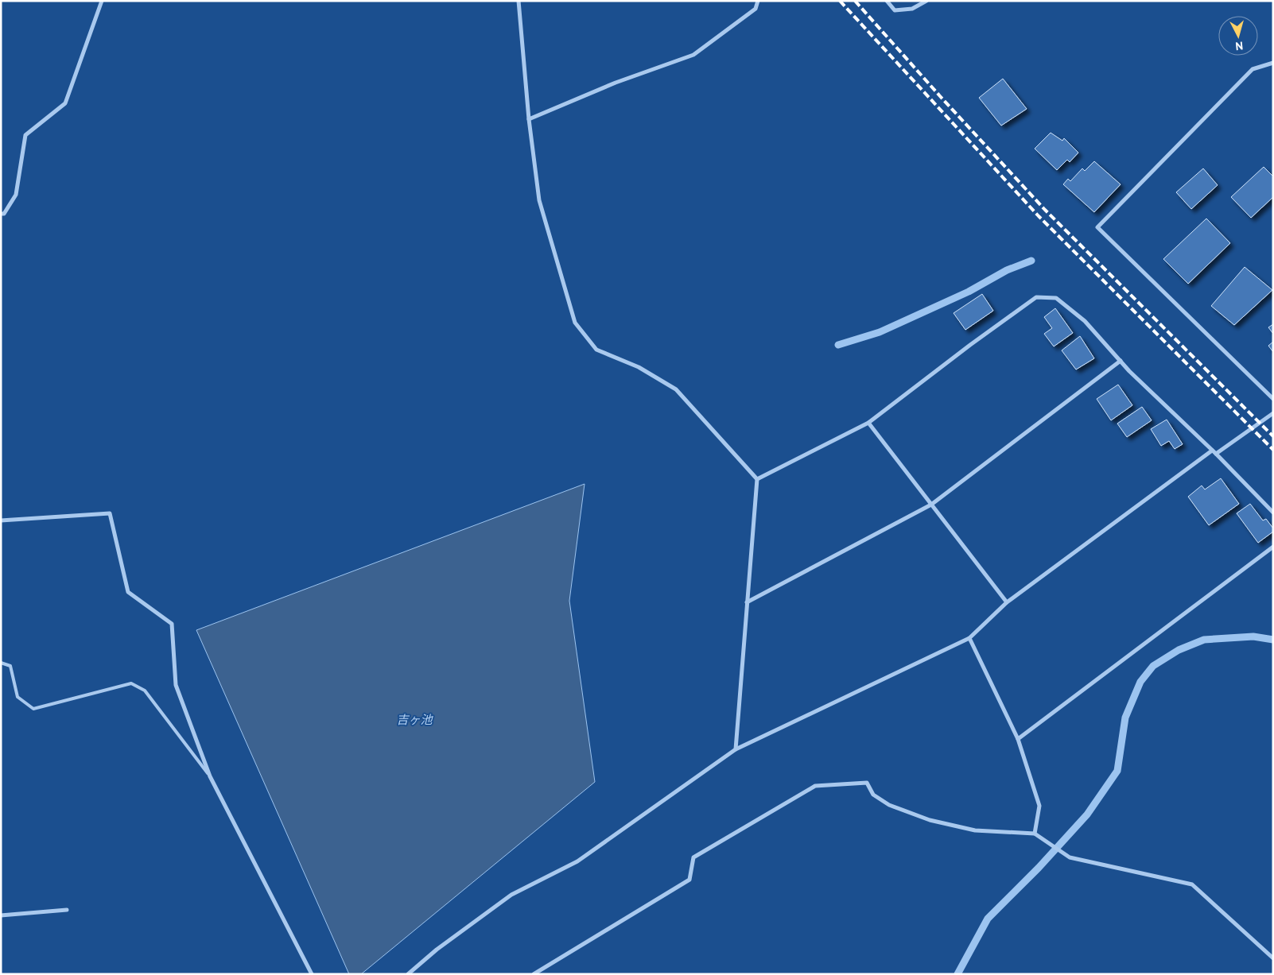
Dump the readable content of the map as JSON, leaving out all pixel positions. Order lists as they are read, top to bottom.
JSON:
{
  "water": ["吉ヶ池"],
  "north": "bottom"
}
